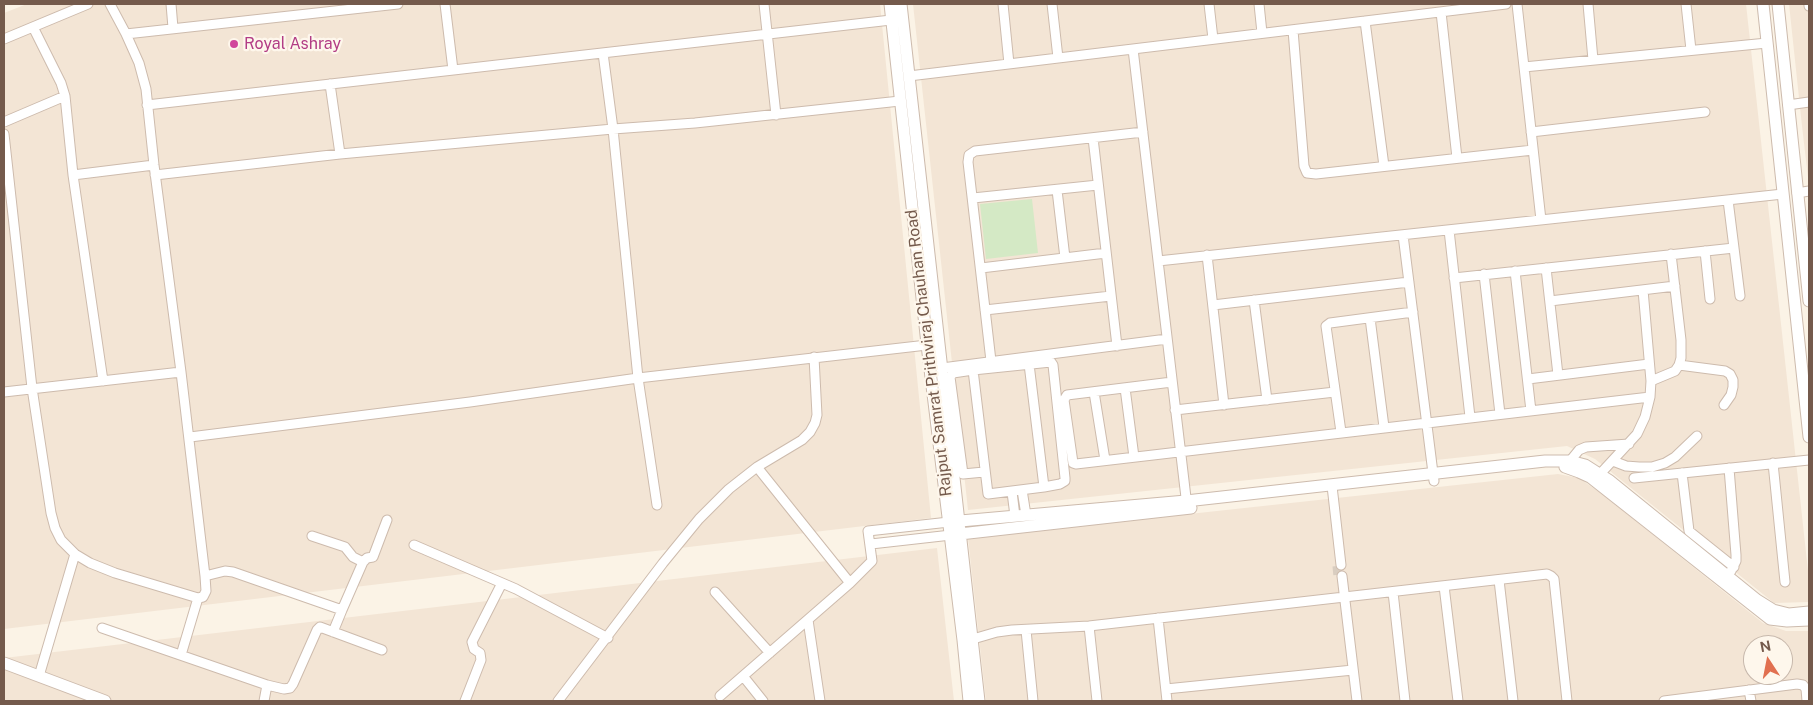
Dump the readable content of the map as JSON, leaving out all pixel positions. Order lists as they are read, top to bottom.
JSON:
{
  "streets": {
    "street": ["Rajput Samrat Prithviraj Chauhan Road"]
  },
  "places": ["Royal Ashray"],
  "north": "top"
}
